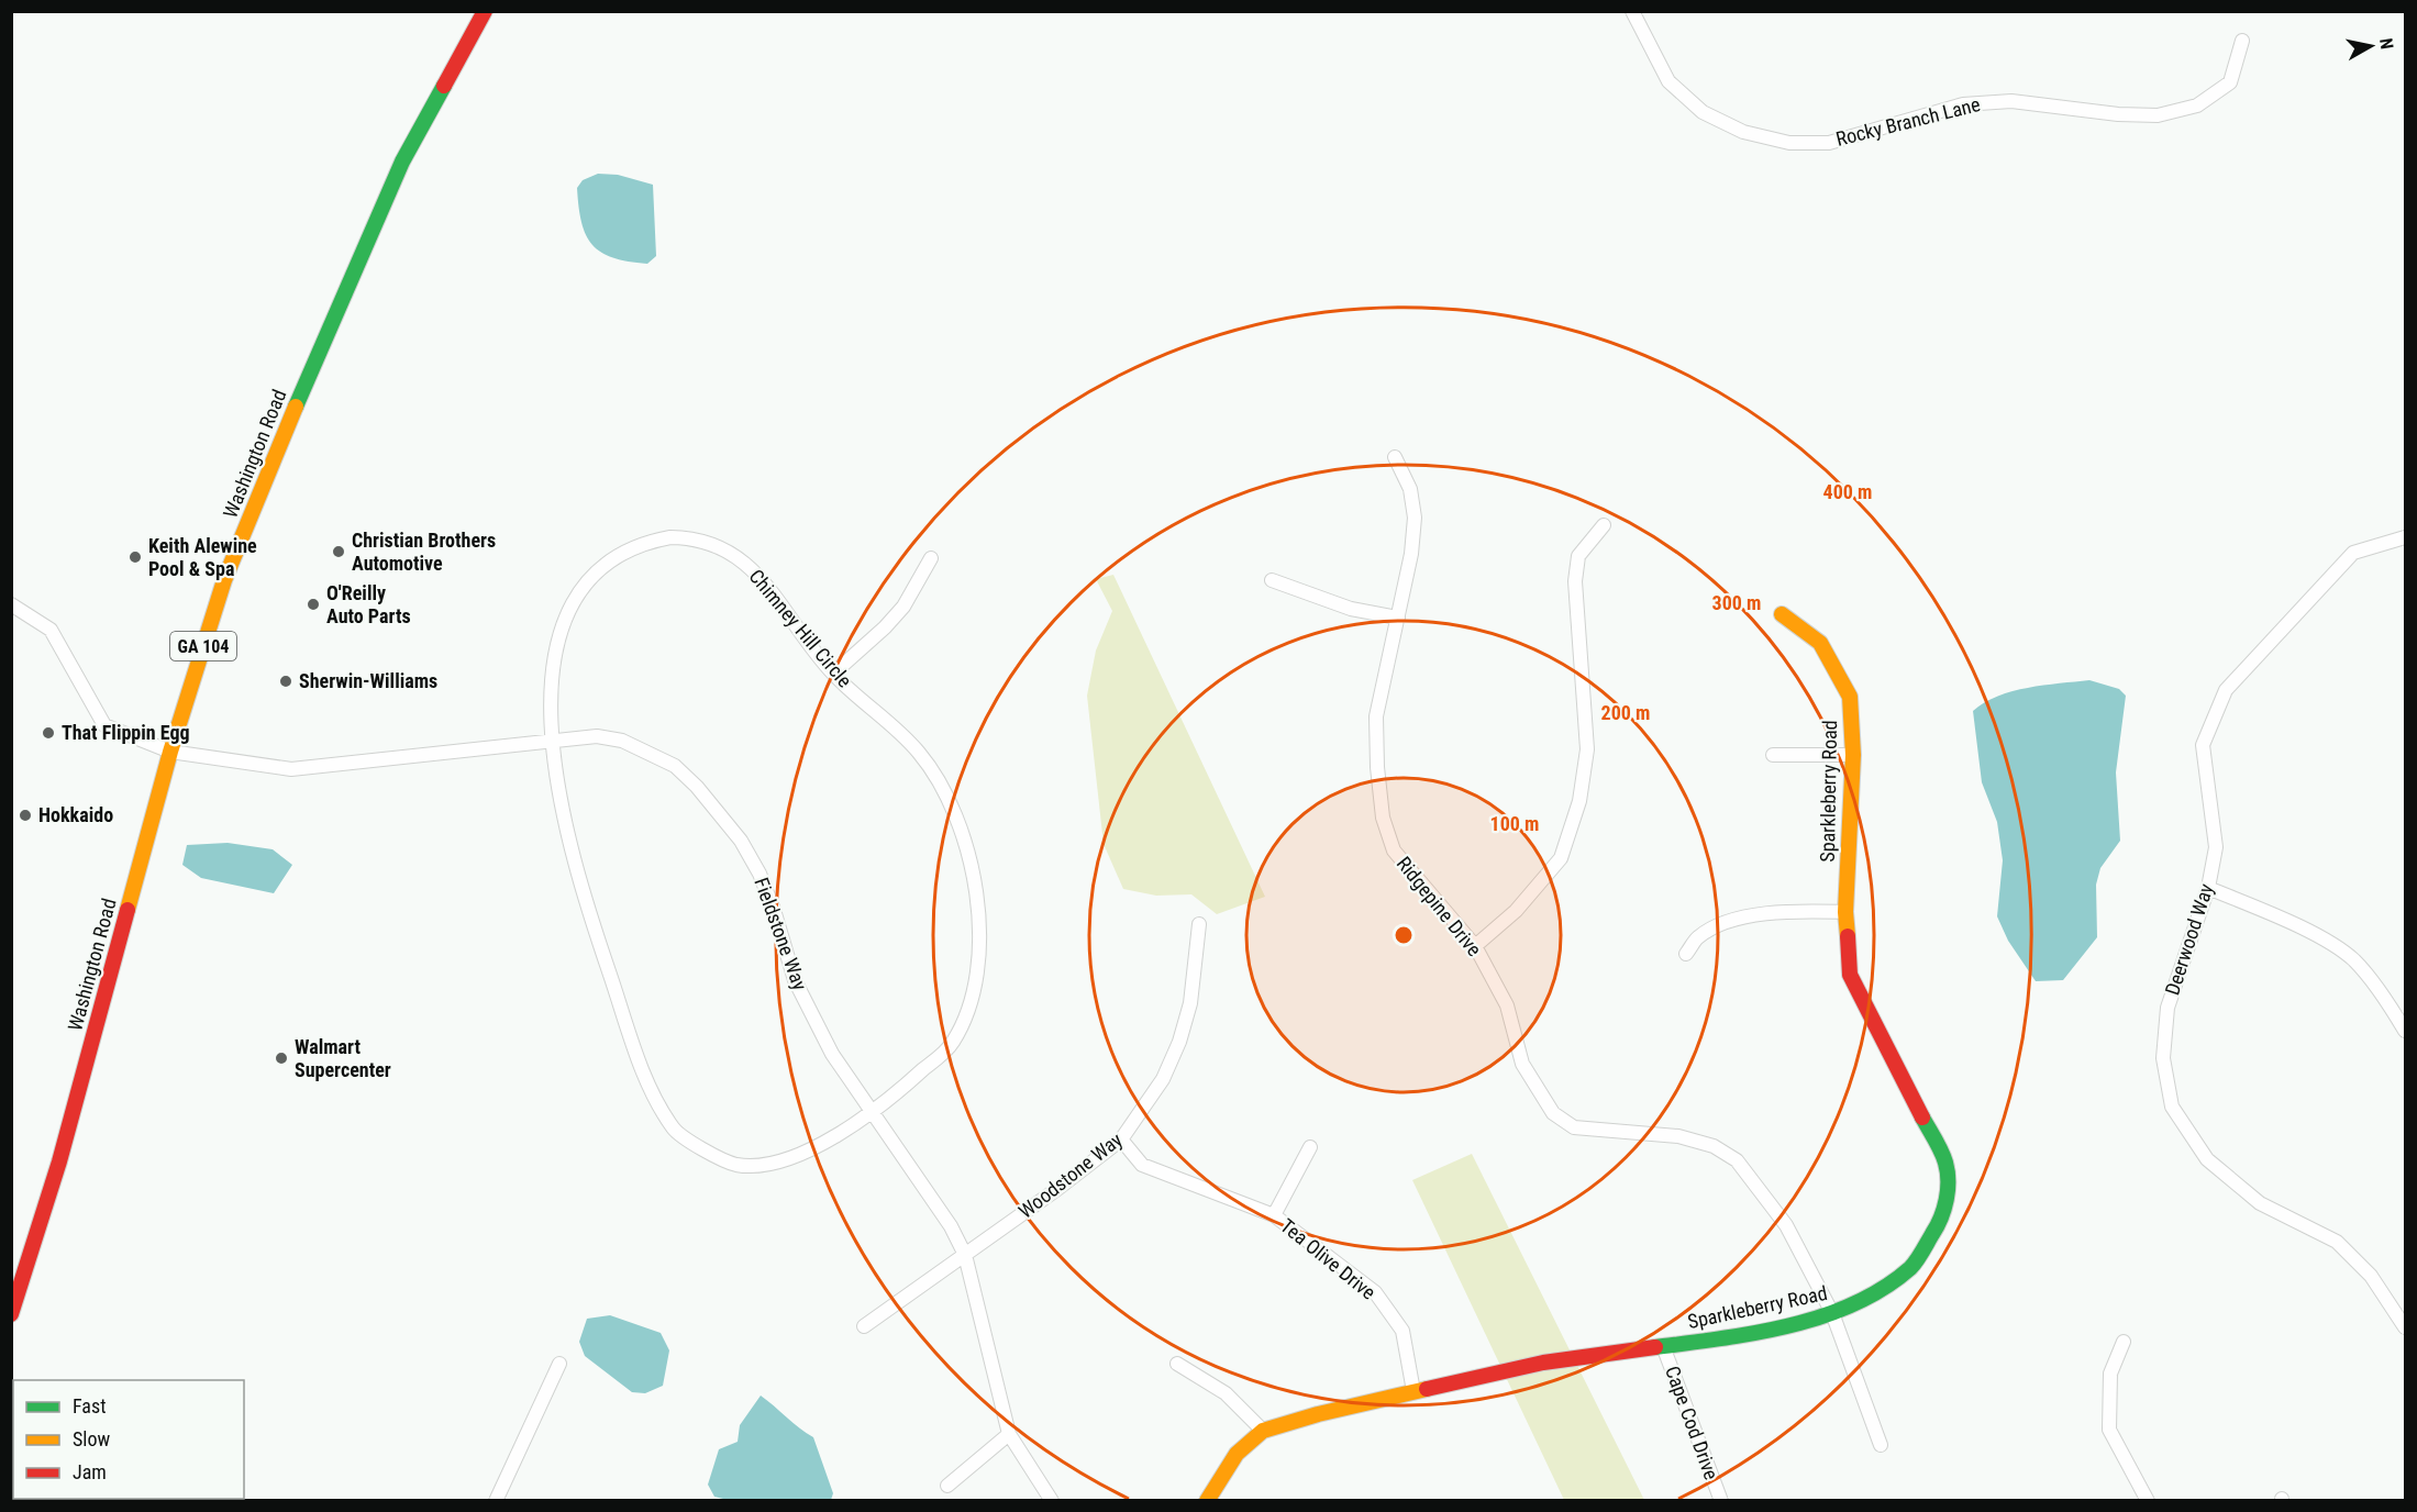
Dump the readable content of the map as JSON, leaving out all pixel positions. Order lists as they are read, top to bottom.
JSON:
{
  "streets": {
    "street": [
      "Rocky Branch Lane",
      "Washington Road",
      "Chimney Hill Circle",
      "GA 104",
      "Sparkleberry Road",
      "Ridgepine Drive",
      "Fieldstone Way",
      "Deerwood Way",
      "Woodstone Way",
      "Tea Olive Drive",
      "Cape Cod Drive"
    ]
  },
  "crossings": [
    ["Washington Road", "Fieldstone Way"],
    ["Chimney Hill Circle", "Fieldstone Way"],
    ["Sparkleberry Road", "Ridgepine Drive"],
    ["Sparkleberry Road", "Tea Olive Drive"],
    ["Sparkleberry Road", "Cape Cod Drive"],
    ["Fieldstone Way", "Woodstone Way"],
    ["Woodstone Way", "Tea Olive Drive"]
  ],
  "places": [
    "Christian Brothers Automotive",
    "Keith Alewine Pool & Spa",
    "O'Reilly Auto Parts",
    "Sherwin-Williams",
    "That Flippin Egg",
    "Hokkaido",
    "Walmart Supercenter"
  ],
  "legend": ["Fast", "Slow", "Jam"],
  "north": "right",
  "rings": [
    "400 m",
    "300 m",
    "200 m",
    "100 m"
  ]
}
